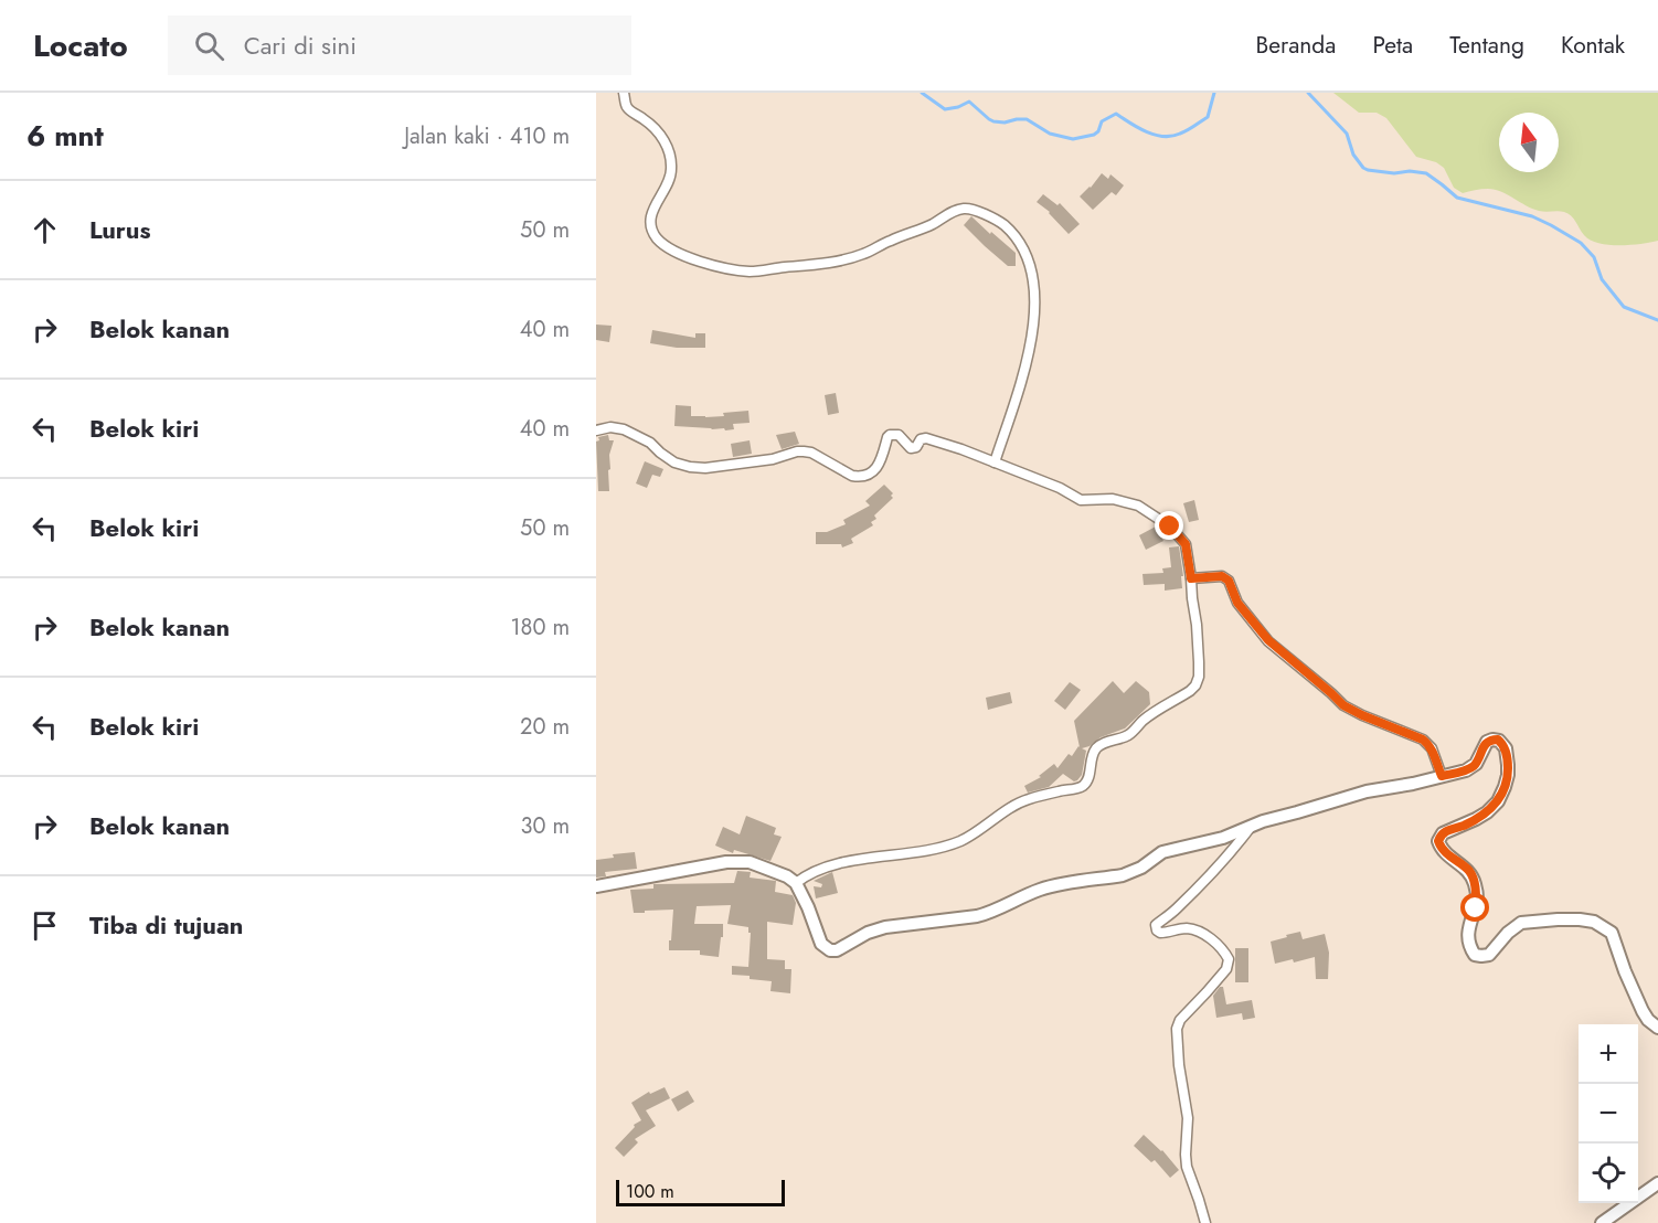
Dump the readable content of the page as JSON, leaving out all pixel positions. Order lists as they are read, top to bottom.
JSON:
{
  "scale_bar": "100 m",
  "north": "top",
  "page": {
    "header": "Locato",
    "search": "Cari di sini",
    "nav": [
      "Beranda",
      "Peta",
      "Tentang",
      "Kontak"
    ],
    "heading": ["6 mnt", "Jalan kaki · 410 m"],
    "list": [
      ["Lurus", "50 m"],
      ["Belok kanan", "40 m"],
      ["Belok kiri", "40 m"],
      ["Belok kiri", "50 m"],
      ["Belok kanan", "180 m"],
      ["Belok kiri", "20 m"],
      ["Belok kanan", "30 m"],
      "Tiba di tujuan"
    ],
    "map_buttons": ["+", "−"],
    "scale": "100 m"
  }
}
